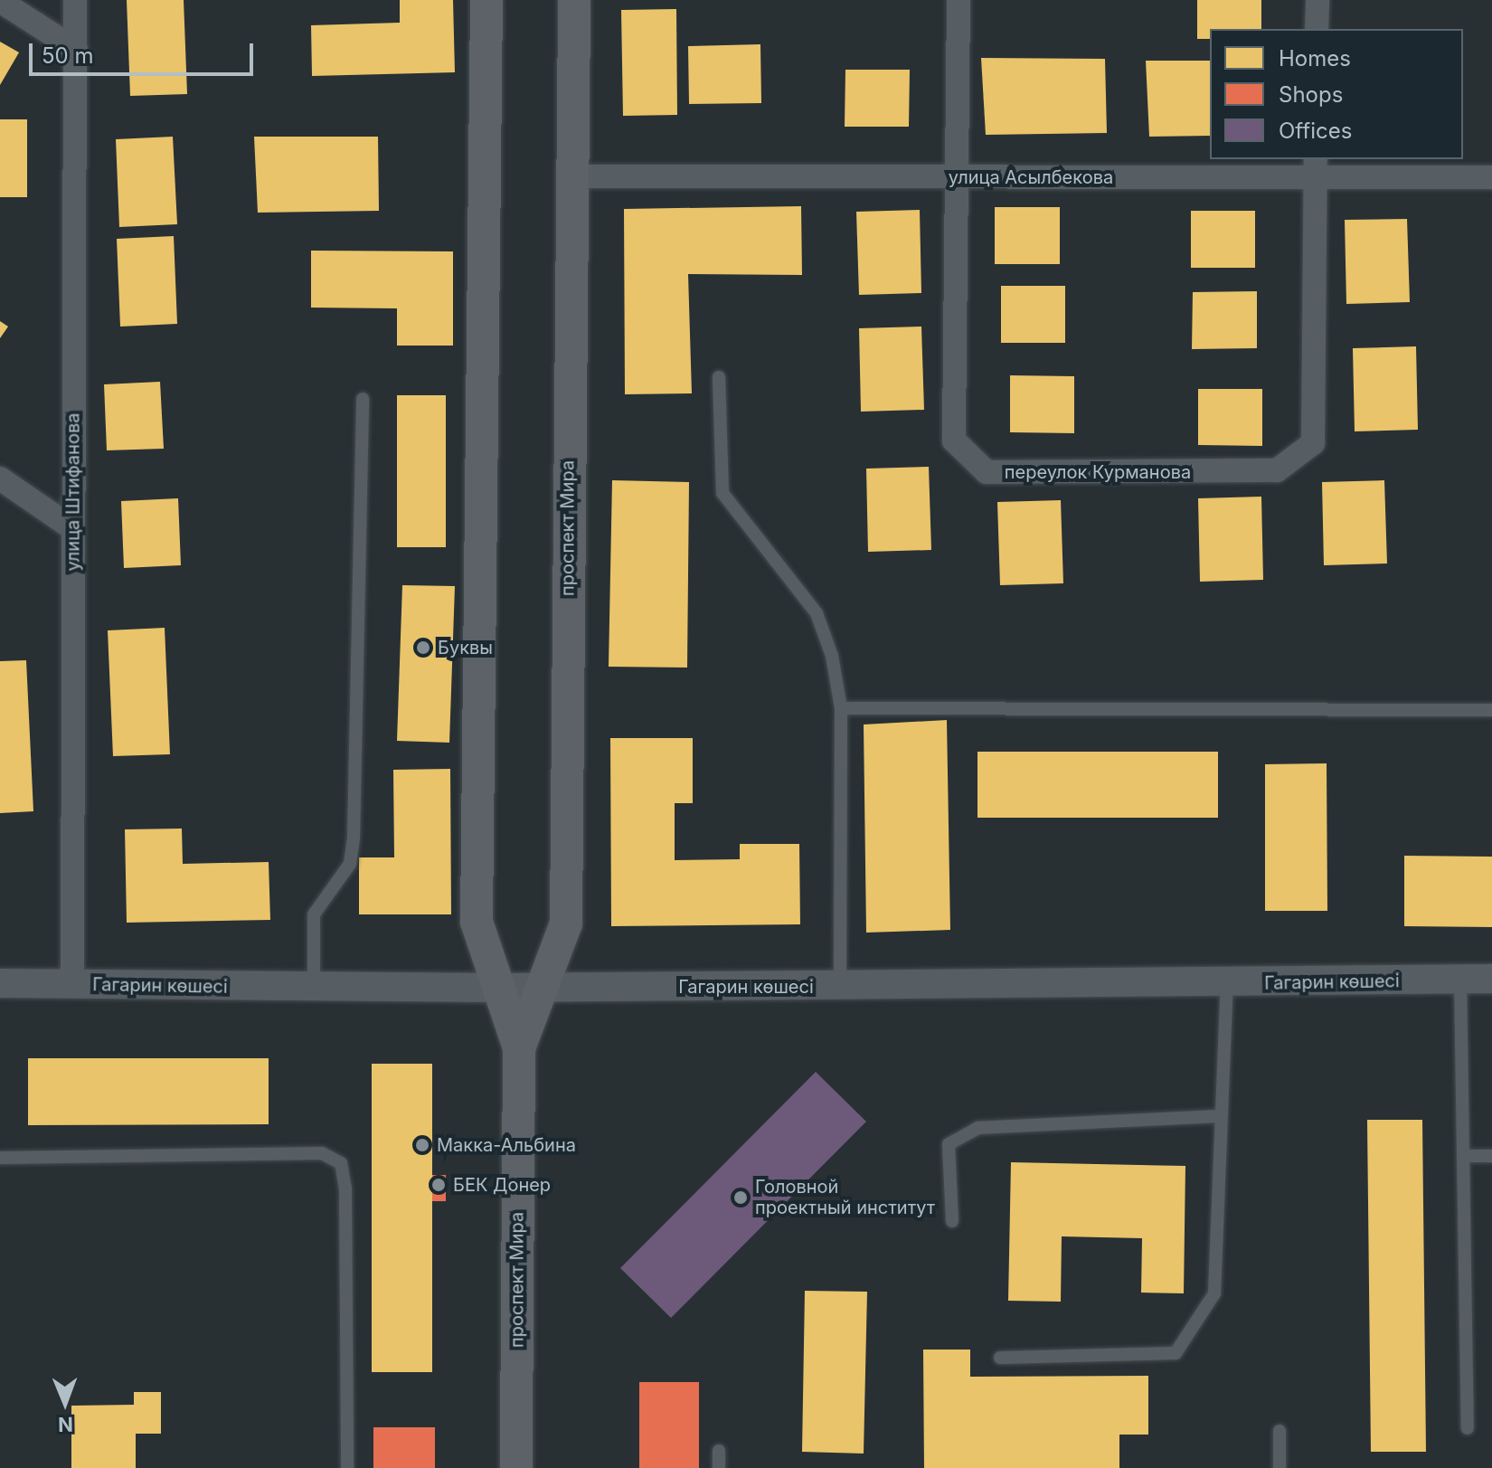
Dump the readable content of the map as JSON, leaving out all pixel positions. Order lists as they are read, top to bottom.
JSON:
{
  "streets": {
    "main road": ["проспект Мира"],
    "street": [
      "улица Асылбекова",
      "переулок Курманова",
      "улица Штифанова",
      "Гагарин көшесі"
    ]
  },
  "crossings": [
    ["улица Асылбекова", "переулок Курманова"],
    ["улица Асылбекова", "проспект Мира"],
    ["улица Штифанова", "Гагарин көшесі"],
    ["проспект Мира", "Гагарин көшесі"]
  ],
  "places": [
    "Буквы",
    "Макка-Альбина",
    "БЕК Донер",
    "Головной проектный институт"
  ],
  "legend": ["Homes", "Shops", "Offices"],
  "scale_bar": "50 m",
  "north": "bottom"
}
